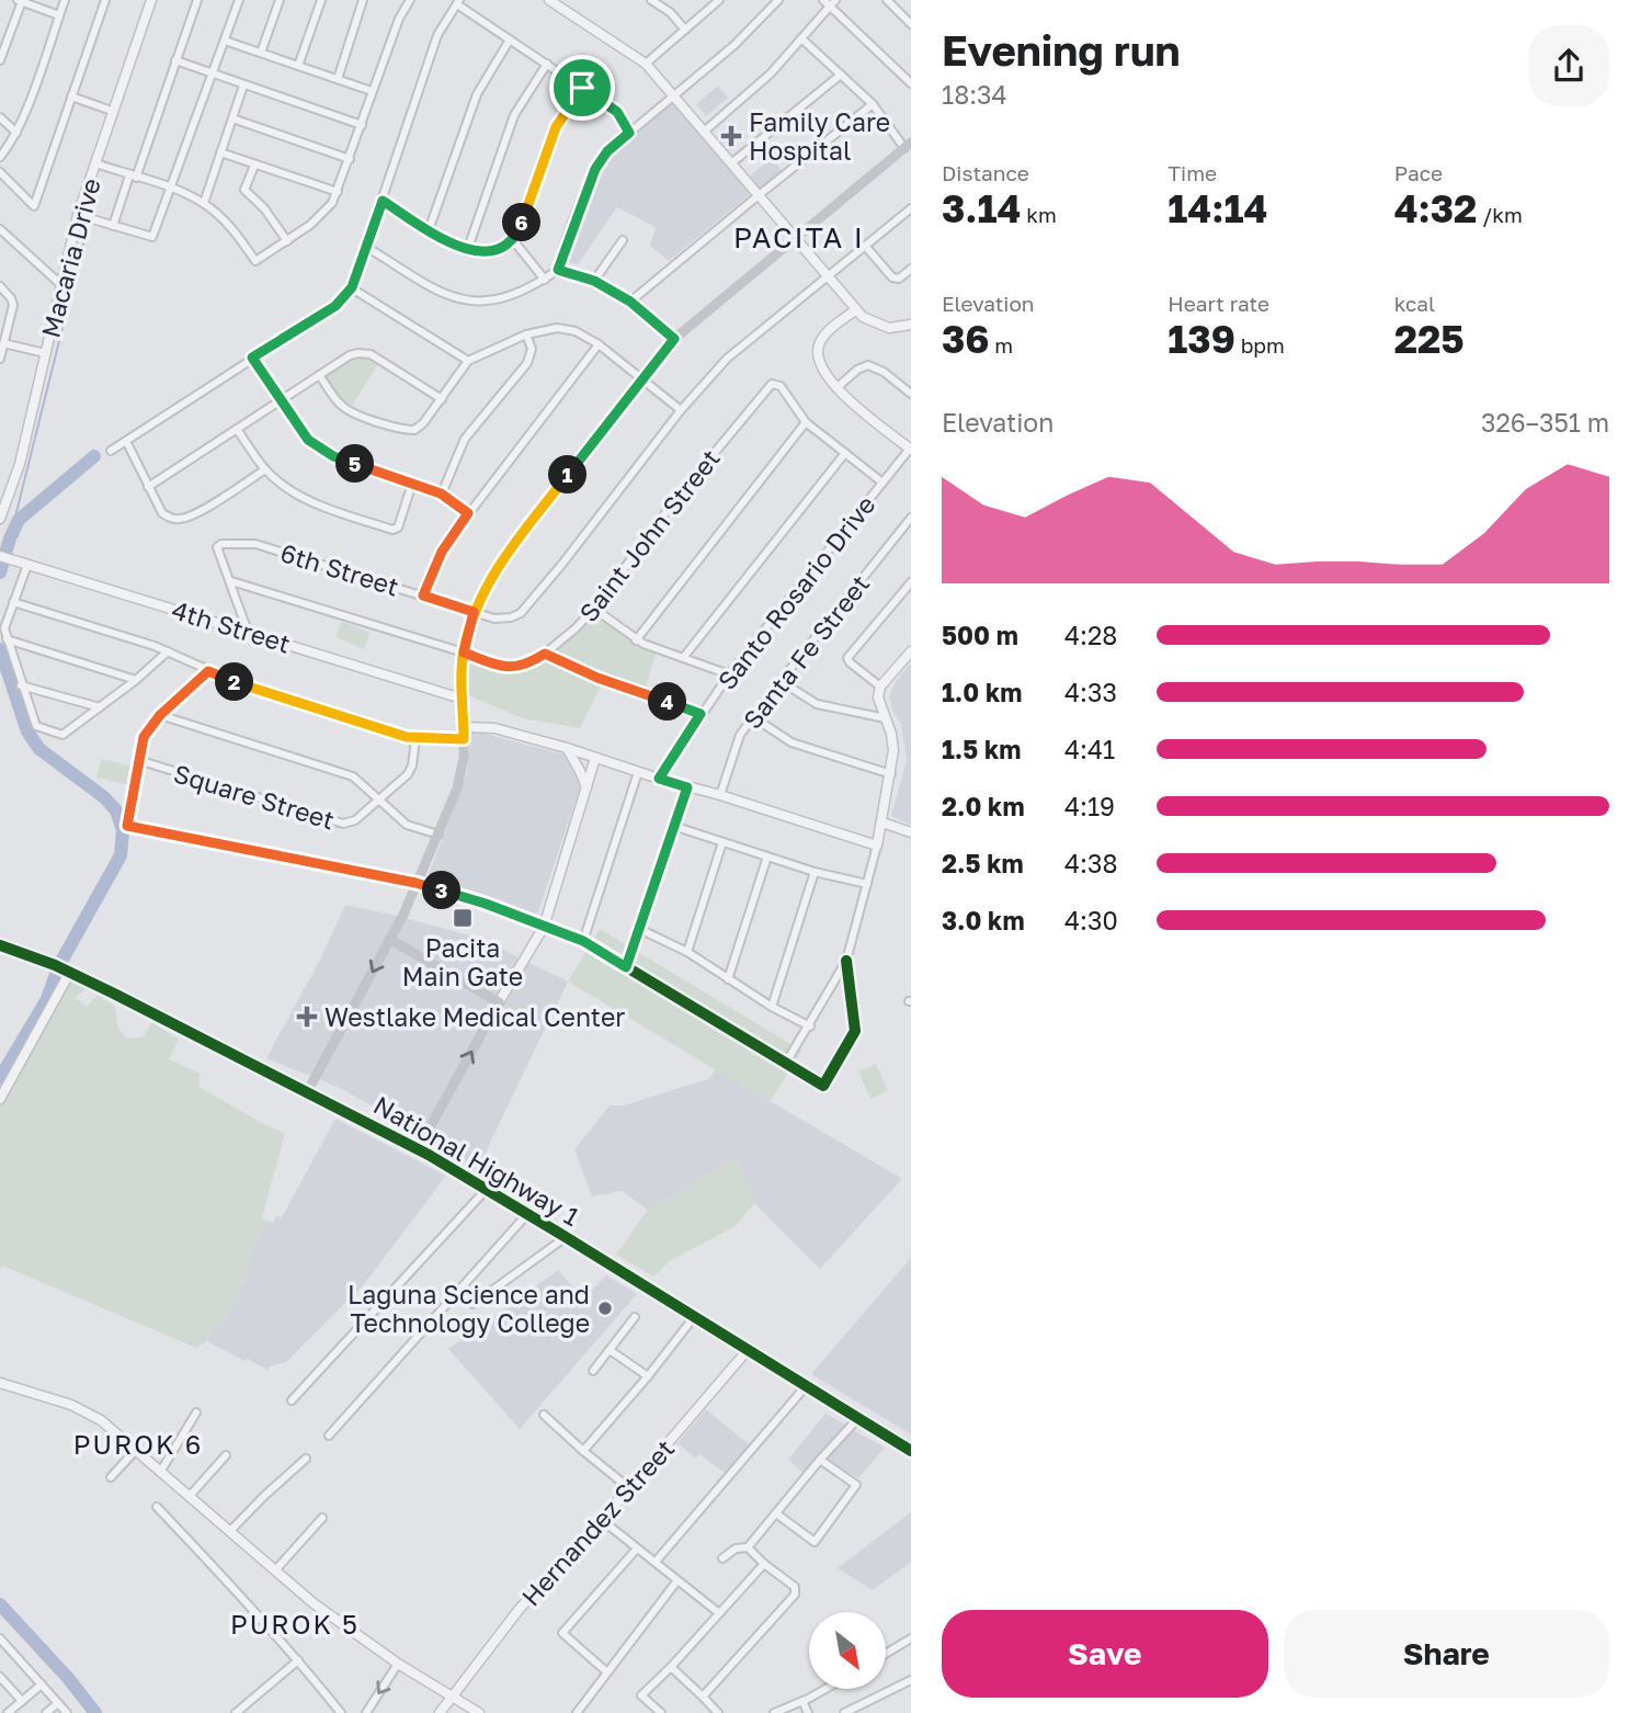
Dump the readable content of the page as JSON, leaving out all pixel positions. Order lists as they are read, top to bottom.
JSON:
{
  "streets": {
    "highway": ["National Highway 1"],
    "street": [
      "Macaria Drive",
      "Saint John Street",
      "6th Street",
      "Santo Rosario Drive",
      "4th Street",
      "Santa Fe Street",
      "Square Street",
      "Hernandez Street"
    ]
  },
  "crossings": [
    ["Saint John Street", "6th Street"],
    ["Saint John Street", "Santo Rosario Drive"],
    ["6th Street", "4th Street"],
    ["National Highway 1", "Hernandez Street"]
  ],
  "districts": ["PACITA I", "PUROK 6", "PUROK 5"],
  "places": {
    "health": ["Family Care Hospital", "Westlake Medical Center"],
    "transit": ["Pacita Main Gate"],
    "other": ["Laguna Science and Technology College"]
  },
  "north": "bottom right",
  "page": {
    "heading": ["Evening run", "18:34"],
    "stats": [
      ["Distance", "3.14 km"],
      ["Time", "14:14"],
      ["Pace", "4:32 /km"],
      ["Elevation", "36 m"],
      ["Heart rate", "139 bpm"],
      ["kcal", "225"]
    ],
    "pins": [
      "6",
      "5",
      "1",
      "2",
      "4",
      "3"
    ],
    "chart": ["Elevation", "326–351 m"],
    "list": [
      {
        "name": "500 m",
        "note": "4:28"
      },
      {
        "name": "1.0 km",
        "note": "4:33"
      },
      {
        "name": "1.5 km",
        "note": "4:41"
      },
      {
        "name": "2.0 km",
        "note": "4:19"
      },
      {
        "name": "2.5 km",
        "note": "4:38"
      },
      {
        "name": "3.0 km",
        "note": "4:30"
      }
    ],
    "buttons": ["Save", "Share"]
  }
}
